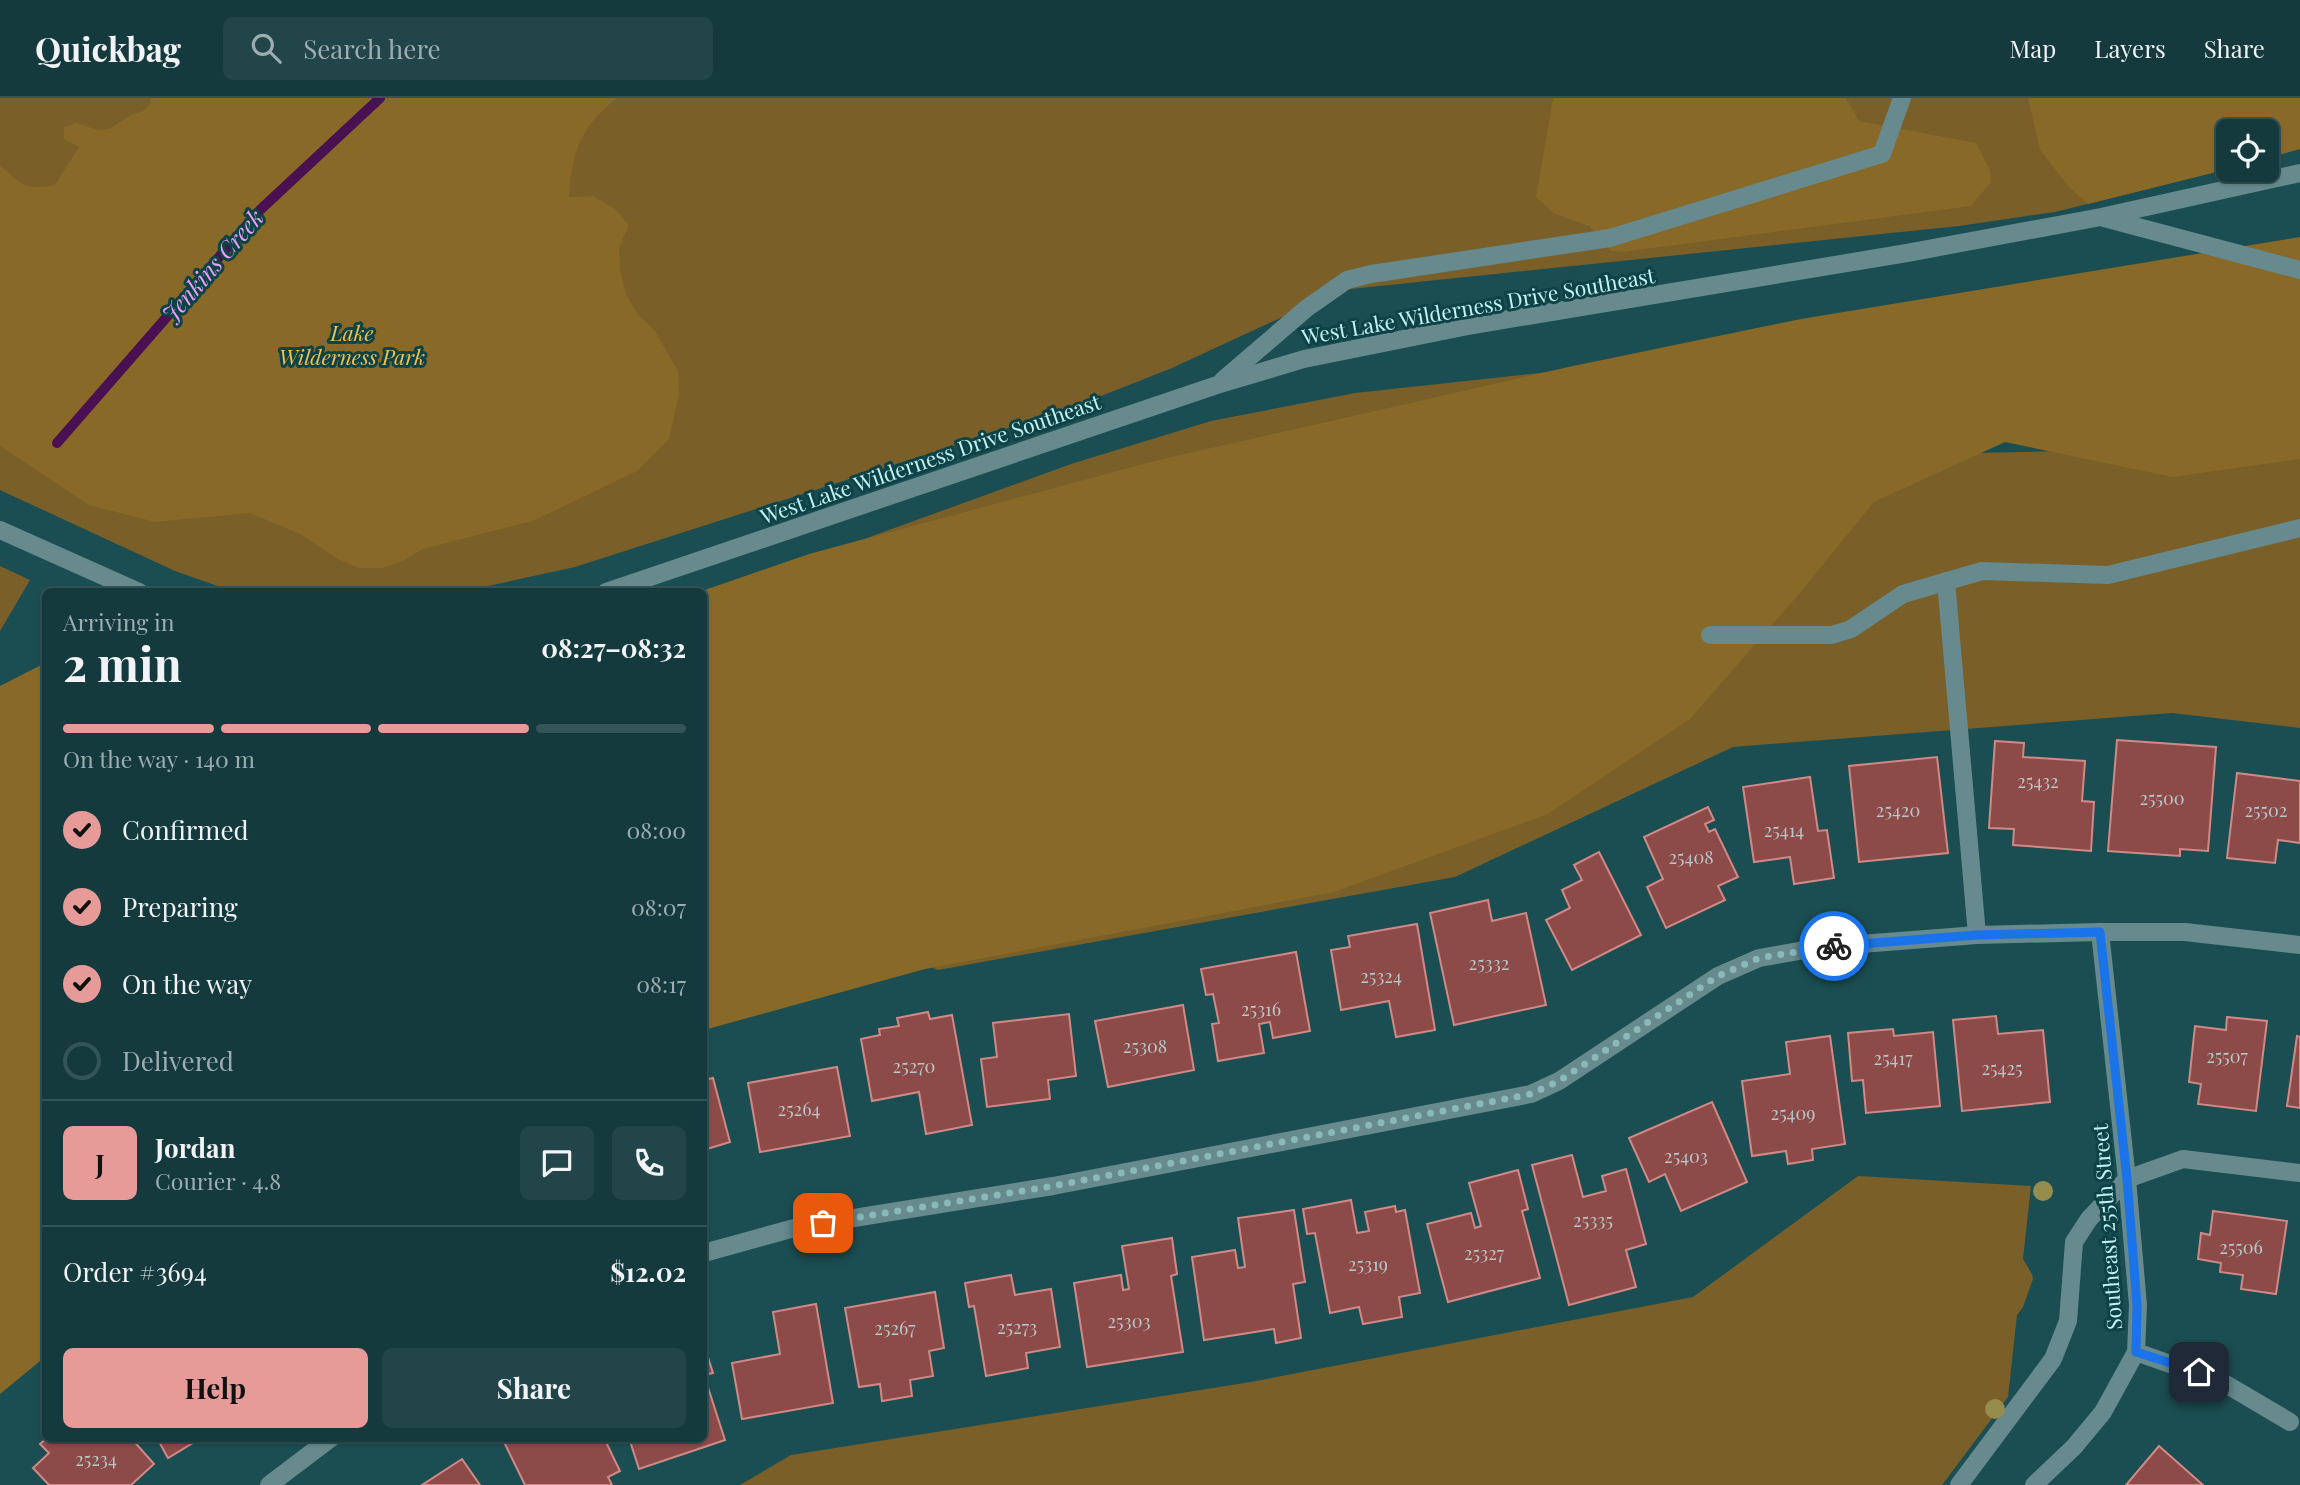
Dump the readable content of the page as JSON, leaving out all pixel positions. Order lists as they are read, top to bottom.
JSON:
{
  "streets": {
    "street": ["West Lake Wilderness Drive Southeast", "Southeast 255th Street"]
  },
  "water": ["Jenkins Creek"],
  "parks": ["Lake Wilderness Park"],
  "house_numbers": [
    "25432",
    "25500",
    "25420",
    "25502",
    "25414",
    "25408",
    "25332",
    "25324",
    "25316",
    "25308",
    "25507",
    "25417",
    "25270",
    "25425",
    "25264",
    "25409",
    "25403",
    "25335",
    "25506",
    "25327",
    "25319",
    "25303",
    "25273",
    "25267",
    "25234"
  ],
  "page": {
    "header": "Quickbag",
    "search": "Search here",
    "nav": ["Map", "Layers", "Share"],
    "heading": ["2 min", "Arriving in", "08:27–08:32"],
    "panel": [
      "Jordan",
      "Courier · 4.8",
      "Order #3694",
      "$12.02"
    ],
    "bar": "On the way · 140 m",
    "list": [
      ["Confirmed", "08:00"],
      ["Preparing", "08:07"],
      ["On the way", "08:17"],
      "Delivered"
    ],
    "round": "J",
    "buttons": ["Help", "Share"]
  }
}
